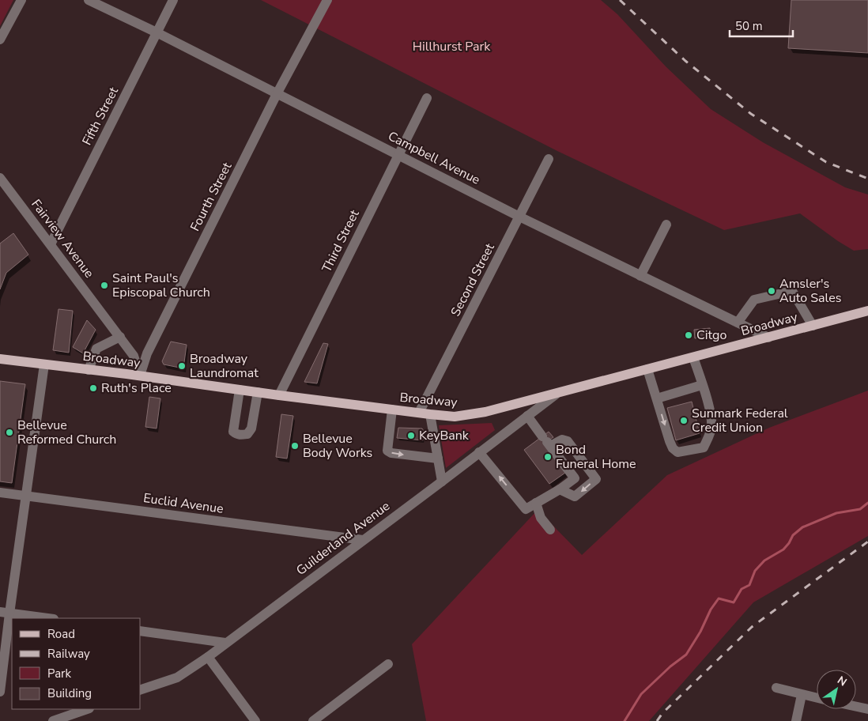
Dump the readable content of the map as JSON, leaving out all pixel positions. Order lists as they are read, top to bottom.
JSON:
{
  "streets": {
    "main road": ["Broadway"],
    "street": [
      "Fifth Street",
      "Campbell Avenue",
      "Fourth Street",
      "Fairview Avenue",
      "Third Street",
      "Second Street",
      "Euclid Avenue",
      "Guilderland Avenue"
    ]
  },
  "crossings": [
    ["Fifth Street", "Campbell Avenue"],
    ["Fifth Street", "Fairview Avenue"],
    ["Campbell Avenue", "Fourth Street"],
    ["Campbell Avenue", "Third Street"],
    ["Campbell Avenue", "Second Street"],
    ["Campbell Avenue", "Broadway"],
    ["Fourth Street", "Fairview Avenue"],
    ["Fourth Street", "Broadway"],
    ["Fairview Avenue", "Broadway"],
    ["Third Street", "Broadway"],
    ["Second Street", "Broadway"],
    ["Broadway", "Guilderland Avenue"],
    ["Euclid Avenue", "Guilderland Avenue"]
  ],
  "parks": ["Hillhurst Park"],
  "places": [
    "Saint Paul's Episcopal Church",
    "Amsler's Auto Sales",
    "Citgo",
    "Broadway Laundromat",
    "Ruth's Place",
    "Sunmark Federal Credit Union",
    "Bellevue Reformed Church",
    "KeyBank",
    "Bellevue Body Works",
    "Bond Funeral Home"
  ],
  "legend": [
    "Road",
    "Railway",
    "Park",
    "Building"
  ],
  "scale_bar": "50 m",
  "north": "top right"
}
